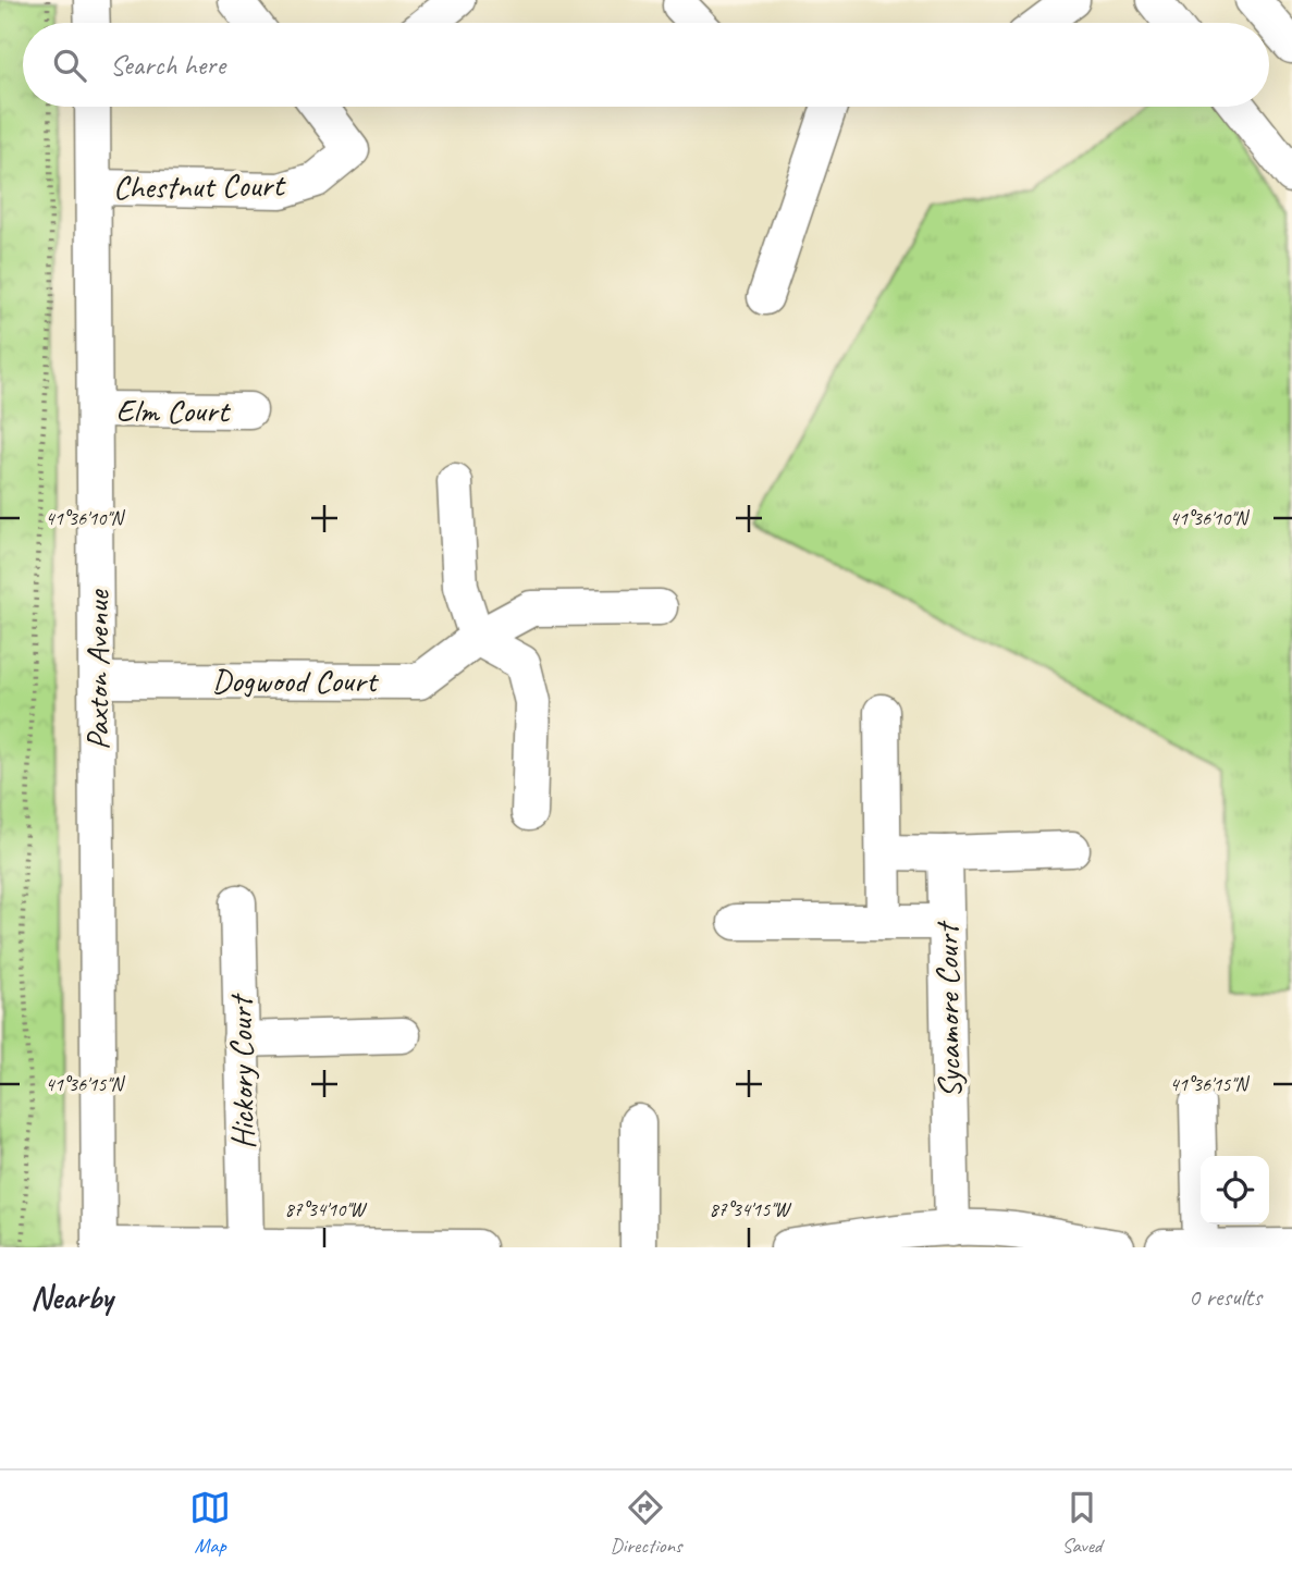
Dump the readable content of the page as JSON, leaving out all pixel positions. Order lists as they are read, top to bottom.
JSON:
{
  "streets": {
    "street": [
      "Chestnut Court",
      "Elm Court",
      "Paxton Avenue",
      "Dogwood Court",
      "Sycamore Court",
      "Hickory Court"
    ]
  },
  "crossings": [
    ["Chestnut Court", "Paxton Avenue"],
    ["Elm Court", "Paxton Avenue"],
    ["Paxton Avenue", "Dogwood Court"]
  ],
  "page": {
    "search": "Search here",
    "heading": ["Nearby", "0 results"],
    "nav": ["Map", "Directions", "Saved"]
  },
  "coordinates": [
    "41°36'10\"N",
    "41°36'15\"N",
    "87°34'10\"W",
    "87°34'15\"W"
  ]
}
